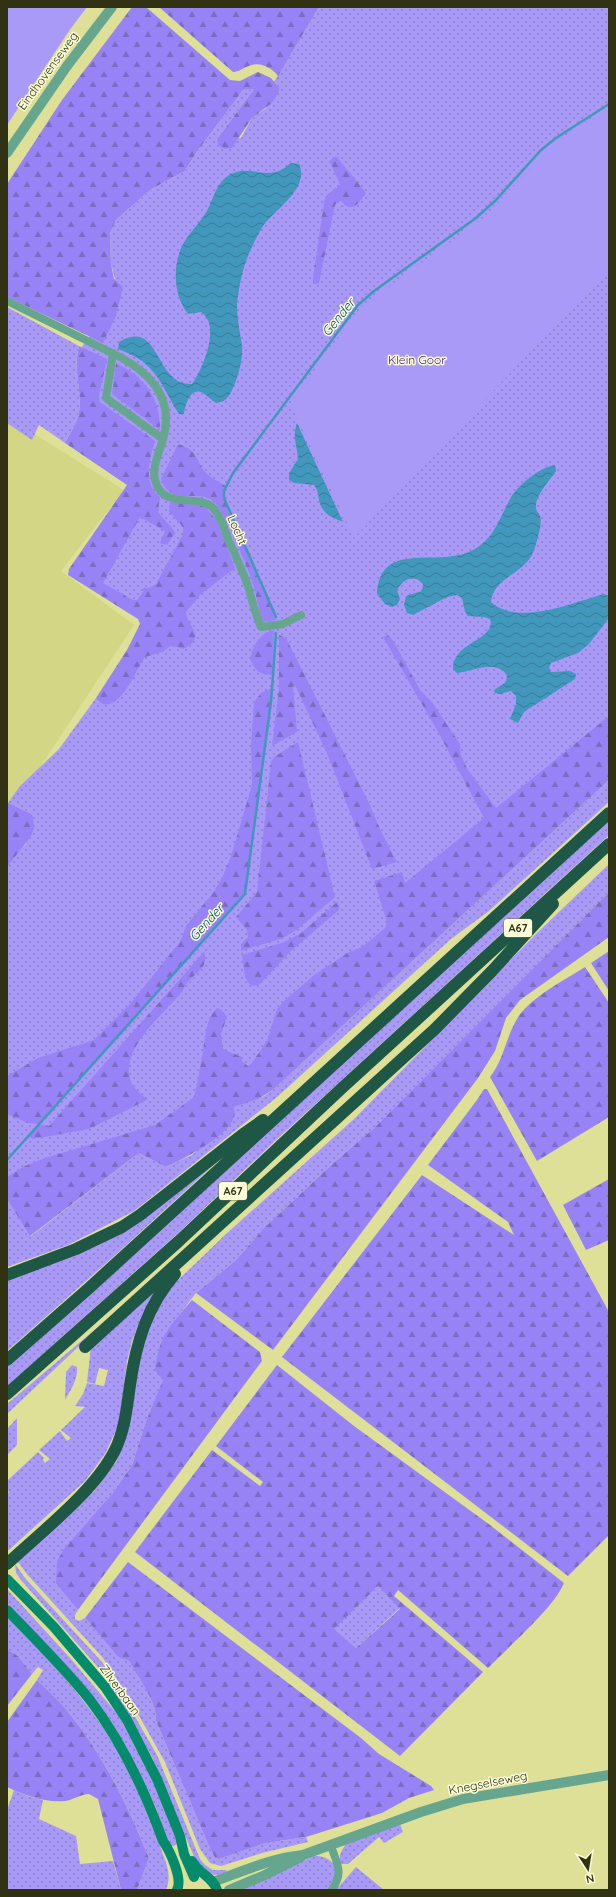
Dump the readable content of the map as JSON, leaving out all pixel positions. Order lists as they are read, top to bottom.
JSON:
{
  "streets": {
    "highway": ["A67"],
    "main road": ["Zilverbaan"],
    "street": ["Eindhovenseweg", "Locht", "Knegselseweg"]
  },
  "water": ["Gender"],
  "parks": ["Klein Goor"],
  "north": "bottom"
}
